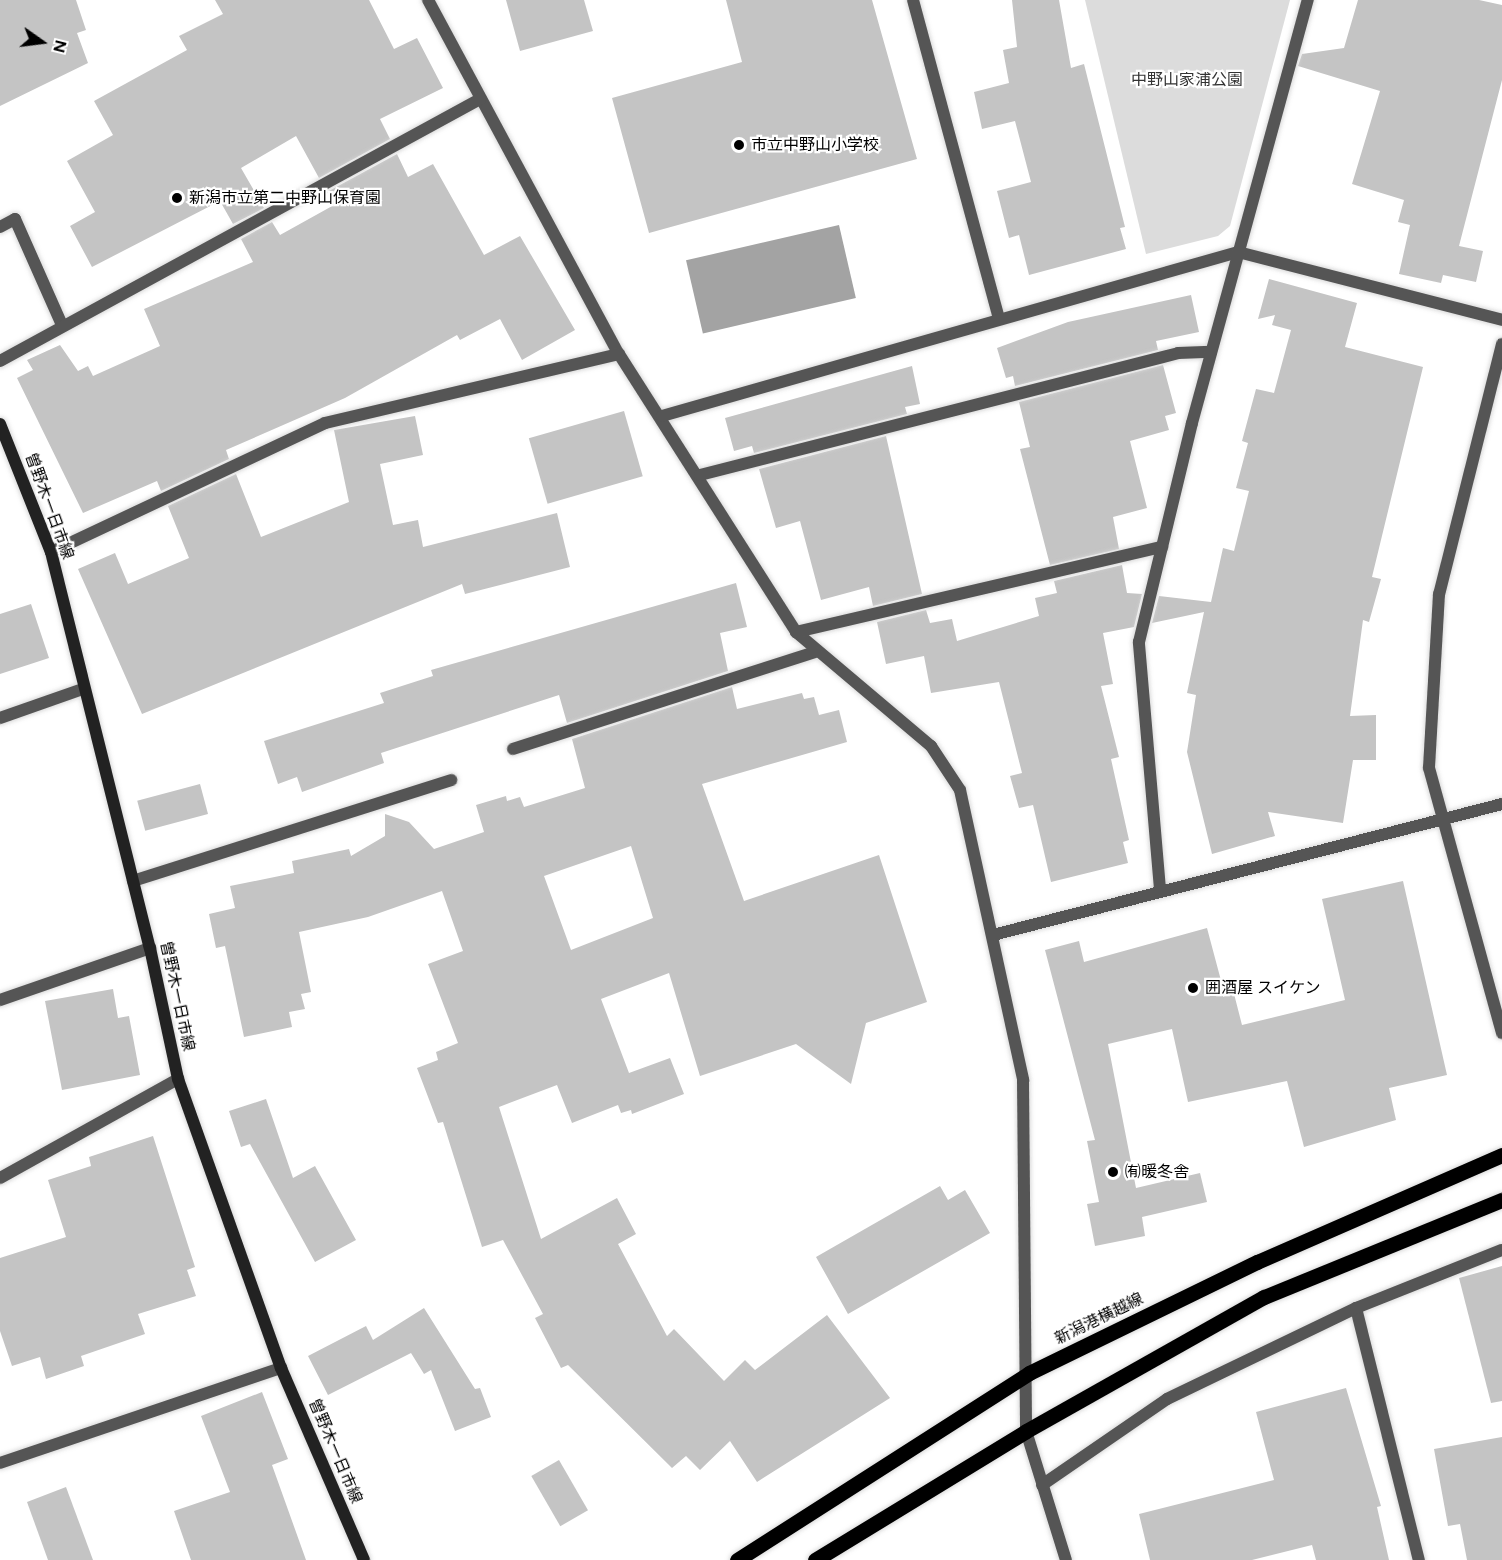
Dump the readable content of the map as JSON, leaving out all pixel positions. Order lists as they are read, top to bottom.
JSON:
{
  "streets": {
    "main road": ["曽野木一日市線", "新潟港横越線"]
  },
  "parks": ["中野山家浦公園"],
  "places": [
    "市立中野山小学校",
    "新潟市立第二中野山保育園",
    "囲酒屋 スイケン",
    "㈲暖冬舎"
  ],
  "north": "right"
}
